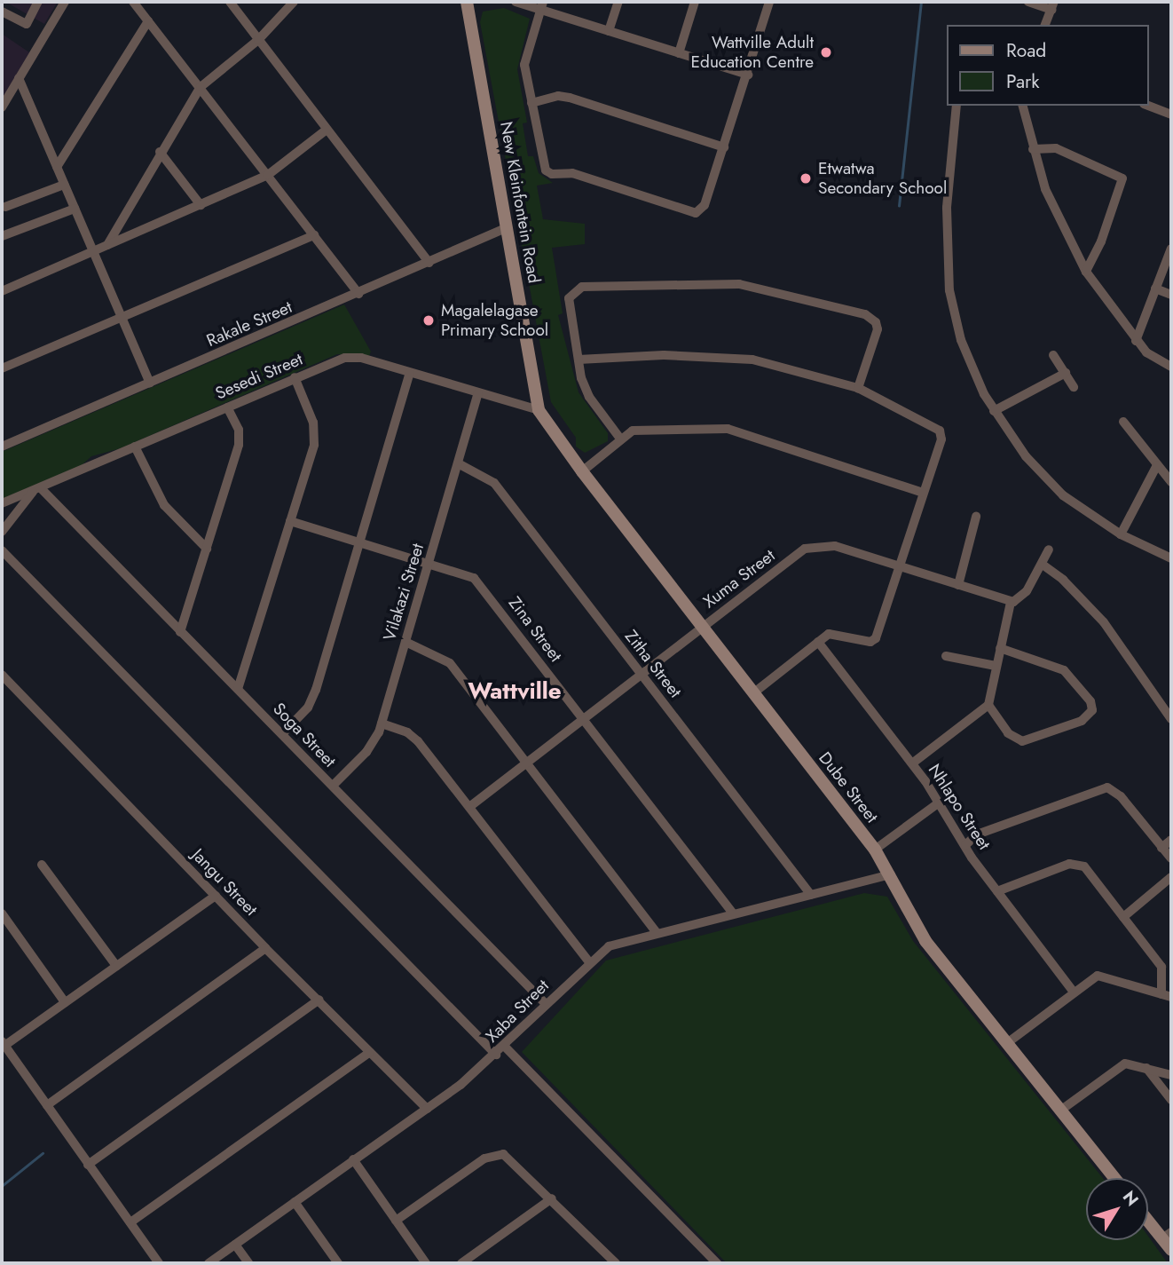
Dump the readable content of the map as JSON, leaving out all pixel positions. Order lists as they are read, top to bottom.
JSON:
{
  "streets": {
    "street": [
      "New Kleinfontein Road",
      "Rakale Street",
      "Sesedi Street",
      "Xuma Street",
      "Vilakazi Street",
      "Zina Street",
      "Zitha Street",
      "Soga Street",
      "Dube Street",
      "Nhlapo Street",
      "Jangu Street",
      "Xaba Street"
    ]
  },
  "crossings": [
    ["New Kleinfontein Road", "Rakale Street"],
    ["New Kleinfontein Road", "Sesedi Street"],
    ["New Kleinfontein Road", "Dube Street"],
    ["Sesedi Street", "Vilakazi Street"],
    ["Sesedi Street", "Soga Street"],
    ["Sesedi Street", "Dube Street"],
    ["Xuma Street", "Zina Street"],
    ["Xuma Street", "Zitha Street"],
    ["Xuma Street", "Dube Street"],
    ["Vilakazi Street", "Zina Street"],
    ["Vilakazi Street", "Zitha Street"],
    ["Vilakazi Street", "Soga Street"],
    ["Zina Street", "Xaba Street"],
    ["Zitha Street", "Xaba Street"],
    ["Soga Street", "Xaba Street"],
    ["Dube Street", "Xaba Street"],
    ["Jangu Street", "Xaba Street"]
  ],
  "districts": ["Wattville"],
  "places": ["Wattville Adult Education Centre", "Etwatwa Secondary School", "Magalelagase Primary School"],
  "legend": ["Road", "Park"],
  "north": "top right"
}
